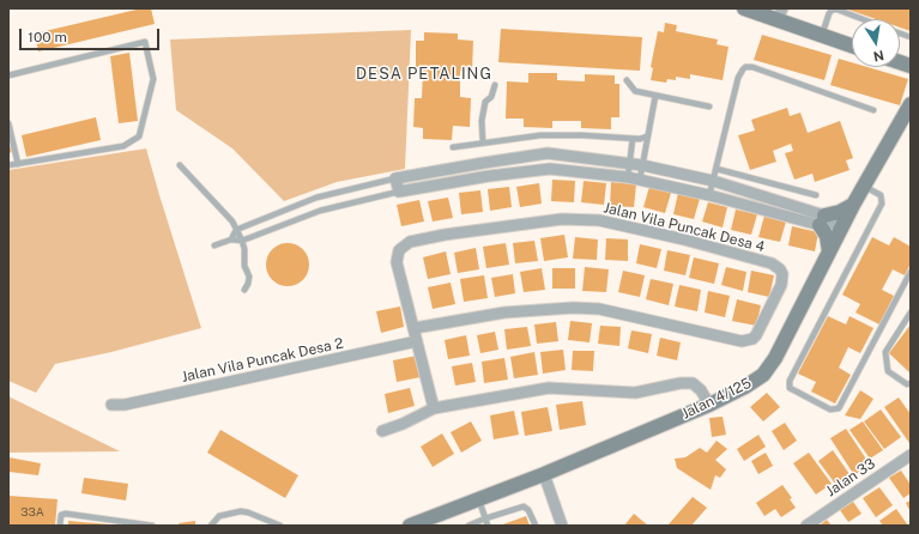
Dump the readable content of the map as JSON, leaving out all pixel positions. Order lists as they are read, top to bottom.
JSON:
{
  "streets": {
    "street": [
      "Jalan Vila Puncak Desa 4",
      "Jalan Vila Puncak Desa 2",
      "Jalan 4/125",
      "Jalan 33"
    ]
  },
  "districts": ["DESA PETALING"],
  "house_numbers": ["33A"],
  "scale_bar": "100 m",
  "north": "bottom"
}
